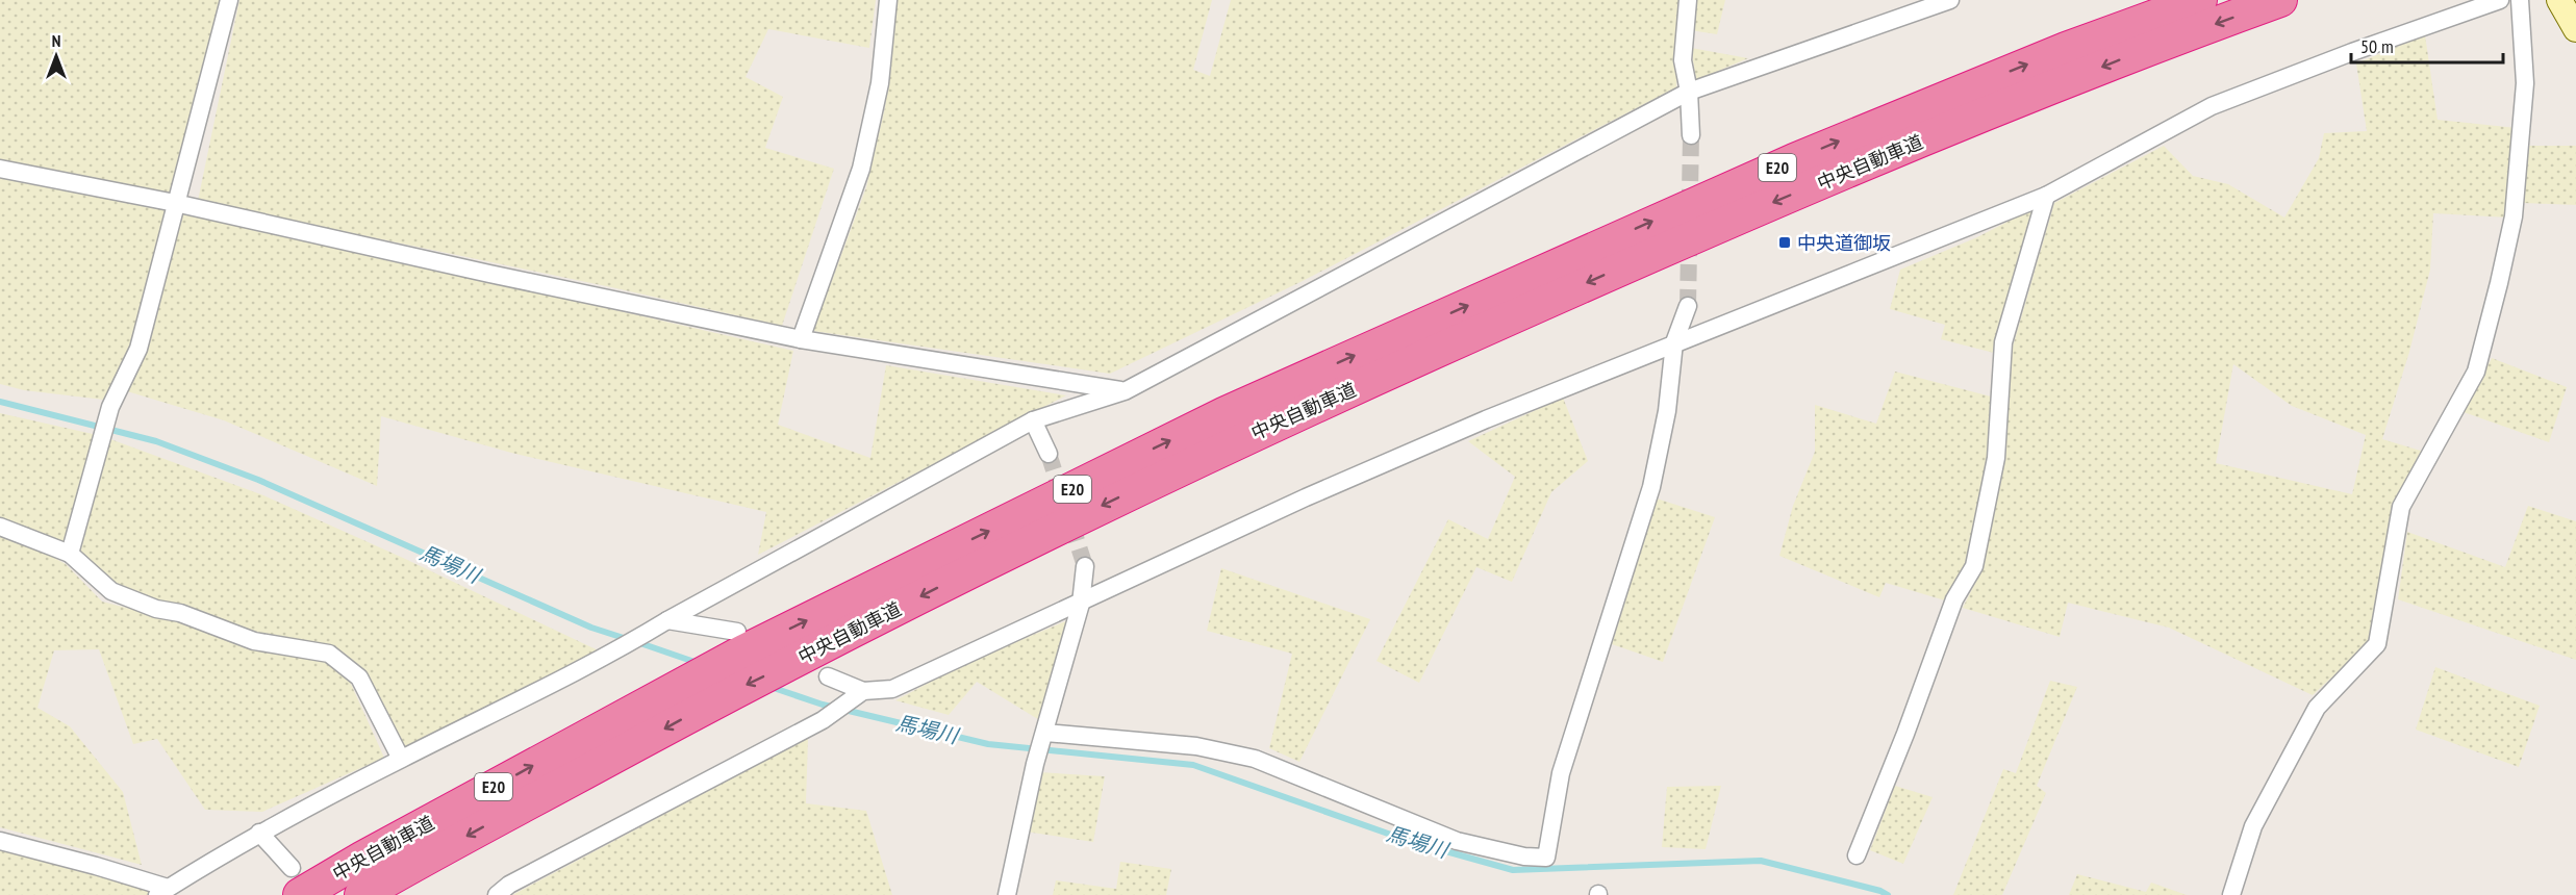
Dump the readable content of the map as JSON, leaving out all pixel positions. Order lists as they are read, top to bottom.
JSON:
{
  "streets": {
    "highway": ["中央自動車道", "E20"]
  },
  "water": ["馬場川"],
  "places": {
    "transit": ["中央道御坂"]
  },
  "scale_bar": "50 m",
  "north": "top"
}
